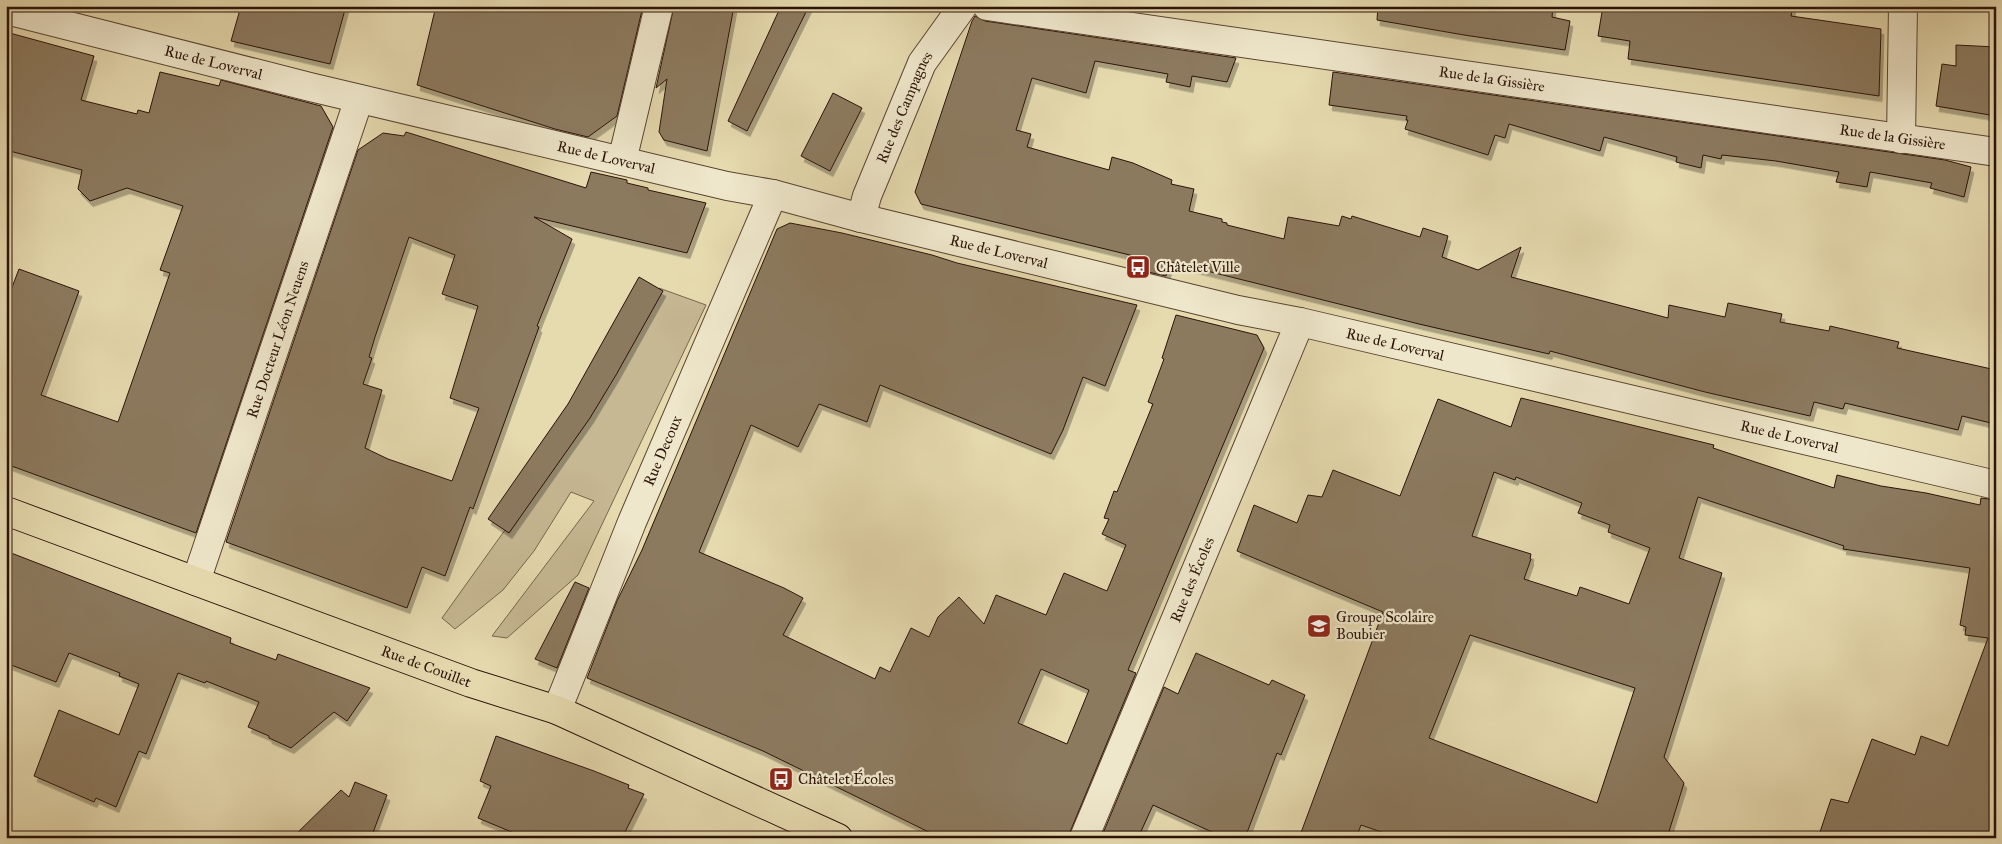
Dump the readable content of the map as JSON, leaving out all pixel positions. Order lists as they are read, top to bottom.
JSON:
{
  "streets": {
    "main road": ["Rue de Couillet"],
    "street": [
      "Rue de Loverval",
      "Rue de la Gissière",
      "Rue des Campagnes",
      "Rue Docteur Léon Neuens",
      "Rue Decoux",
      "Rue des Écoles"
    ]
  },
  "crossings": [
    ["Rue de Loverval", "Rue des Campagnes"],
    ["Rue de Loverval", "Rue Docteur Léon Neuens"],
    ["Rue de Loverval", "Rue Decoux"],
    ["Rue de Loverval", "Rue des Écoles"],
    ["Rue Docteur Léon Neuens", "Rue de Couillet"],
    ["Rue Decoux", "Rue de Couillet"]
  ],
  "places": {
    "bus stop": ["Châtelet Ville", "Châtelet Écoles"],
    "school or university": ["Groupe Scolaire Boubier"]
  }
}
